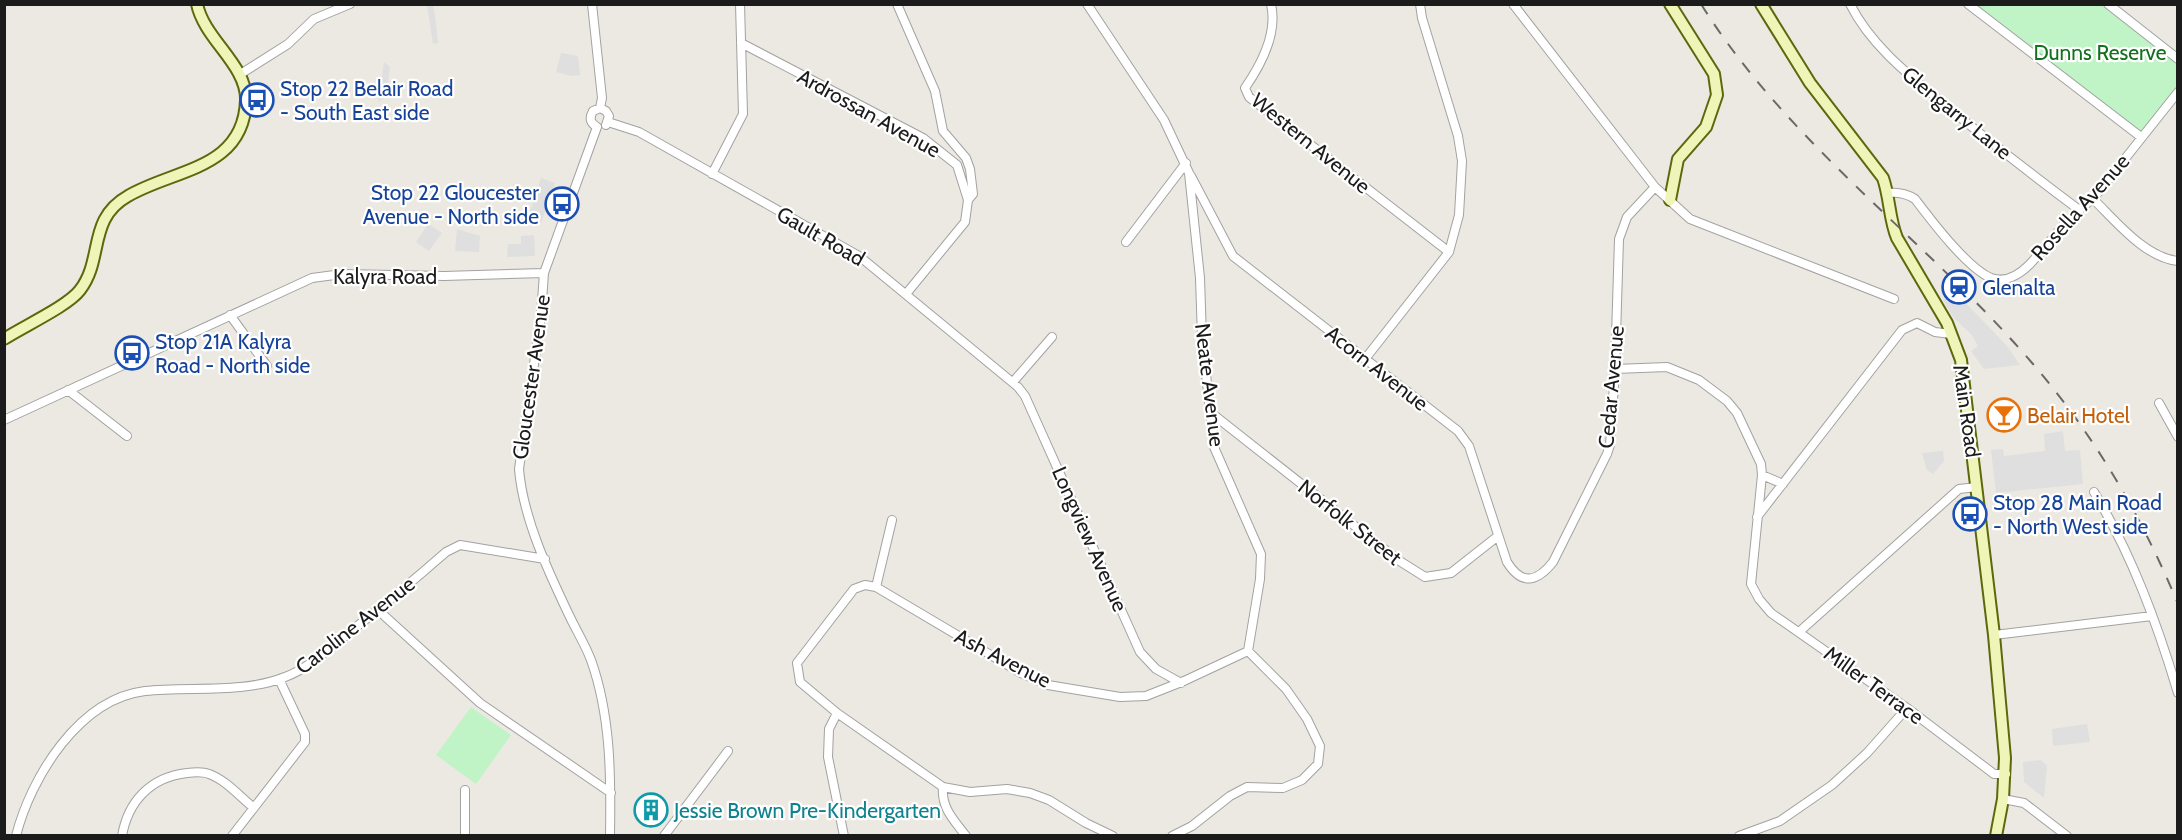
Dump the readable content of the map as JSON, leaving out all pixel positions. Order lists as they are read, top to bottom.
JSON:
{
  "streets": {
    "main road": ["Main Road"],
    "street": [
      "Ardrossan Avenue",
      "Glengarry Lane",
      "Western Avenue",
      "Rosella Avenue",
      "Gault Road",
      "Kalyra Road",
      "Acorn Avenue",
      "Gloucester Avenue",
      "Neate Avenue",
      "Cedar Avenue",
      "Norfolk Street",
      "Longview Avenue",
      "Caroline Avenue",
      "Ash Avenue",
      "Miller Terrace"
    ]
  },
  "crossings": [
    ["Glengarry Lane", "Rosella Avenue"],
    ["Rosella Avenue", "Main Road"],
    ["Gault Road", "Gloucester Avenue"],
    ["Gault Road", "Longview Avenue"],
    ["Kalyra Road", "Gloucester Avenue"],
    ["Acorn Avenue", "Neate Avenue"],
    ["Acorn Avenue", "Cedar Avenue"],
    ["Acorn Avenue", "Norfolk Street"],
    ["Gloucester Avenue", "Caroline Avenue"],
    ["Neate Avenue", "Norfolk Street"],
    ["Neate Avenue", "Ash Avenue"],
    ["Main Road", "Miller Terrace"],
    ["Longview Avenue", "Ash Avenue"]
  ],
  "parks": ["Dunns Reserve"],
  "places": {
    "bus stop": [
      "Stop 22 Belair Road - South East side",
      "Stop 22 Gloucester Avenue - North side",
      "Stop 21A Kalyra Road - North side",
      "Stop 28 Main Road - North West side"
    ],
    "station": ["Glenalta"],
    "bar": ["Belair Hotel"],
    "building": ["Jessie Brown Pre-Kindergarten"]
  }
}
